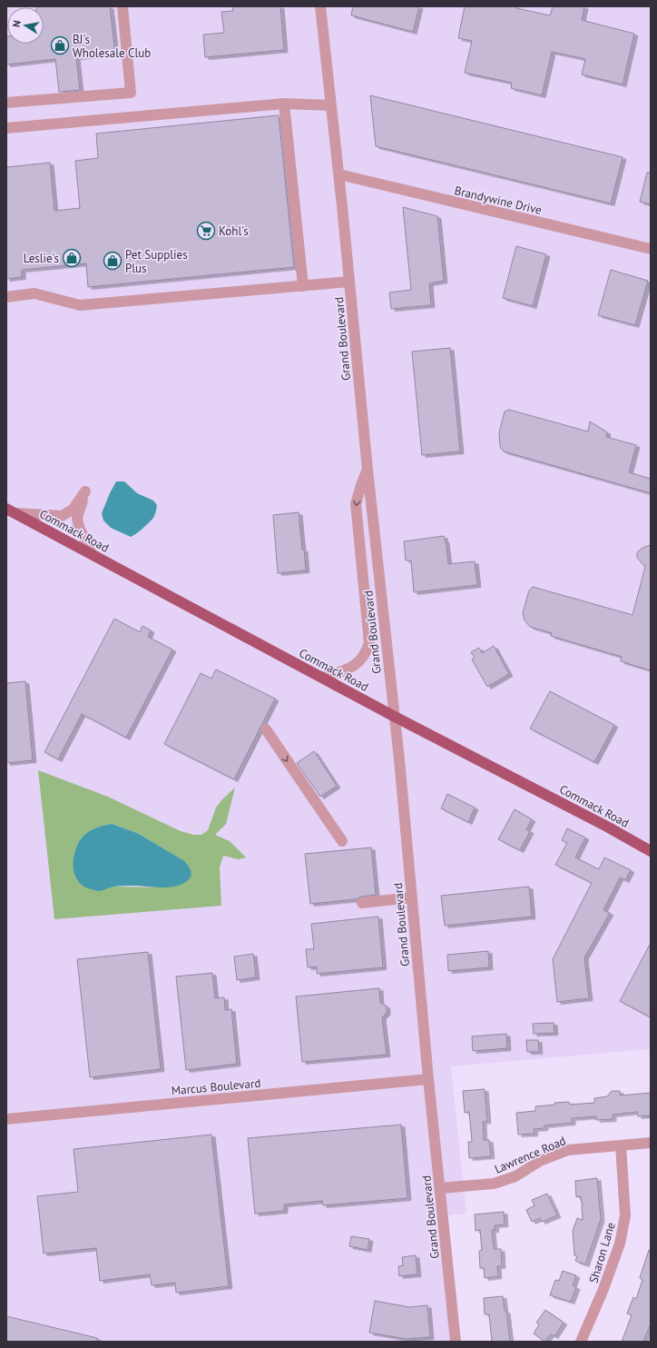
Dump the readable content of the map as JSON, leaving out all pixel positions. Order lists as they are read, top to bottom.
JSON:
{
  "streets": {
    "main road": ["Commack Road"],
    "street": [
      "Brandywine Drive",
      "Grand Boulevard",
      "Marcus Boulevard",
      "Lawrence Road",
      "Sharon Lane"
    ]
  },
  "crossings": [
    ["Brandywine Drive", "Grand Boulevard"],
    ["Grand Boulevard", "Commack Road"],
    ["Grand Boulevard", "Marcus Boulevard"],
    ["Grand Boulevard", "Lawrence Road"],
    ["Lawrence Road", "Sharon Lane"]
  ],
  "places": {
    "shop": ["BJ's Wholesale Club", "Leslie's", "Pet Supplies Plus"],
    "supermarket": ["Kohl's"]
  },
  "north": "left"
}
